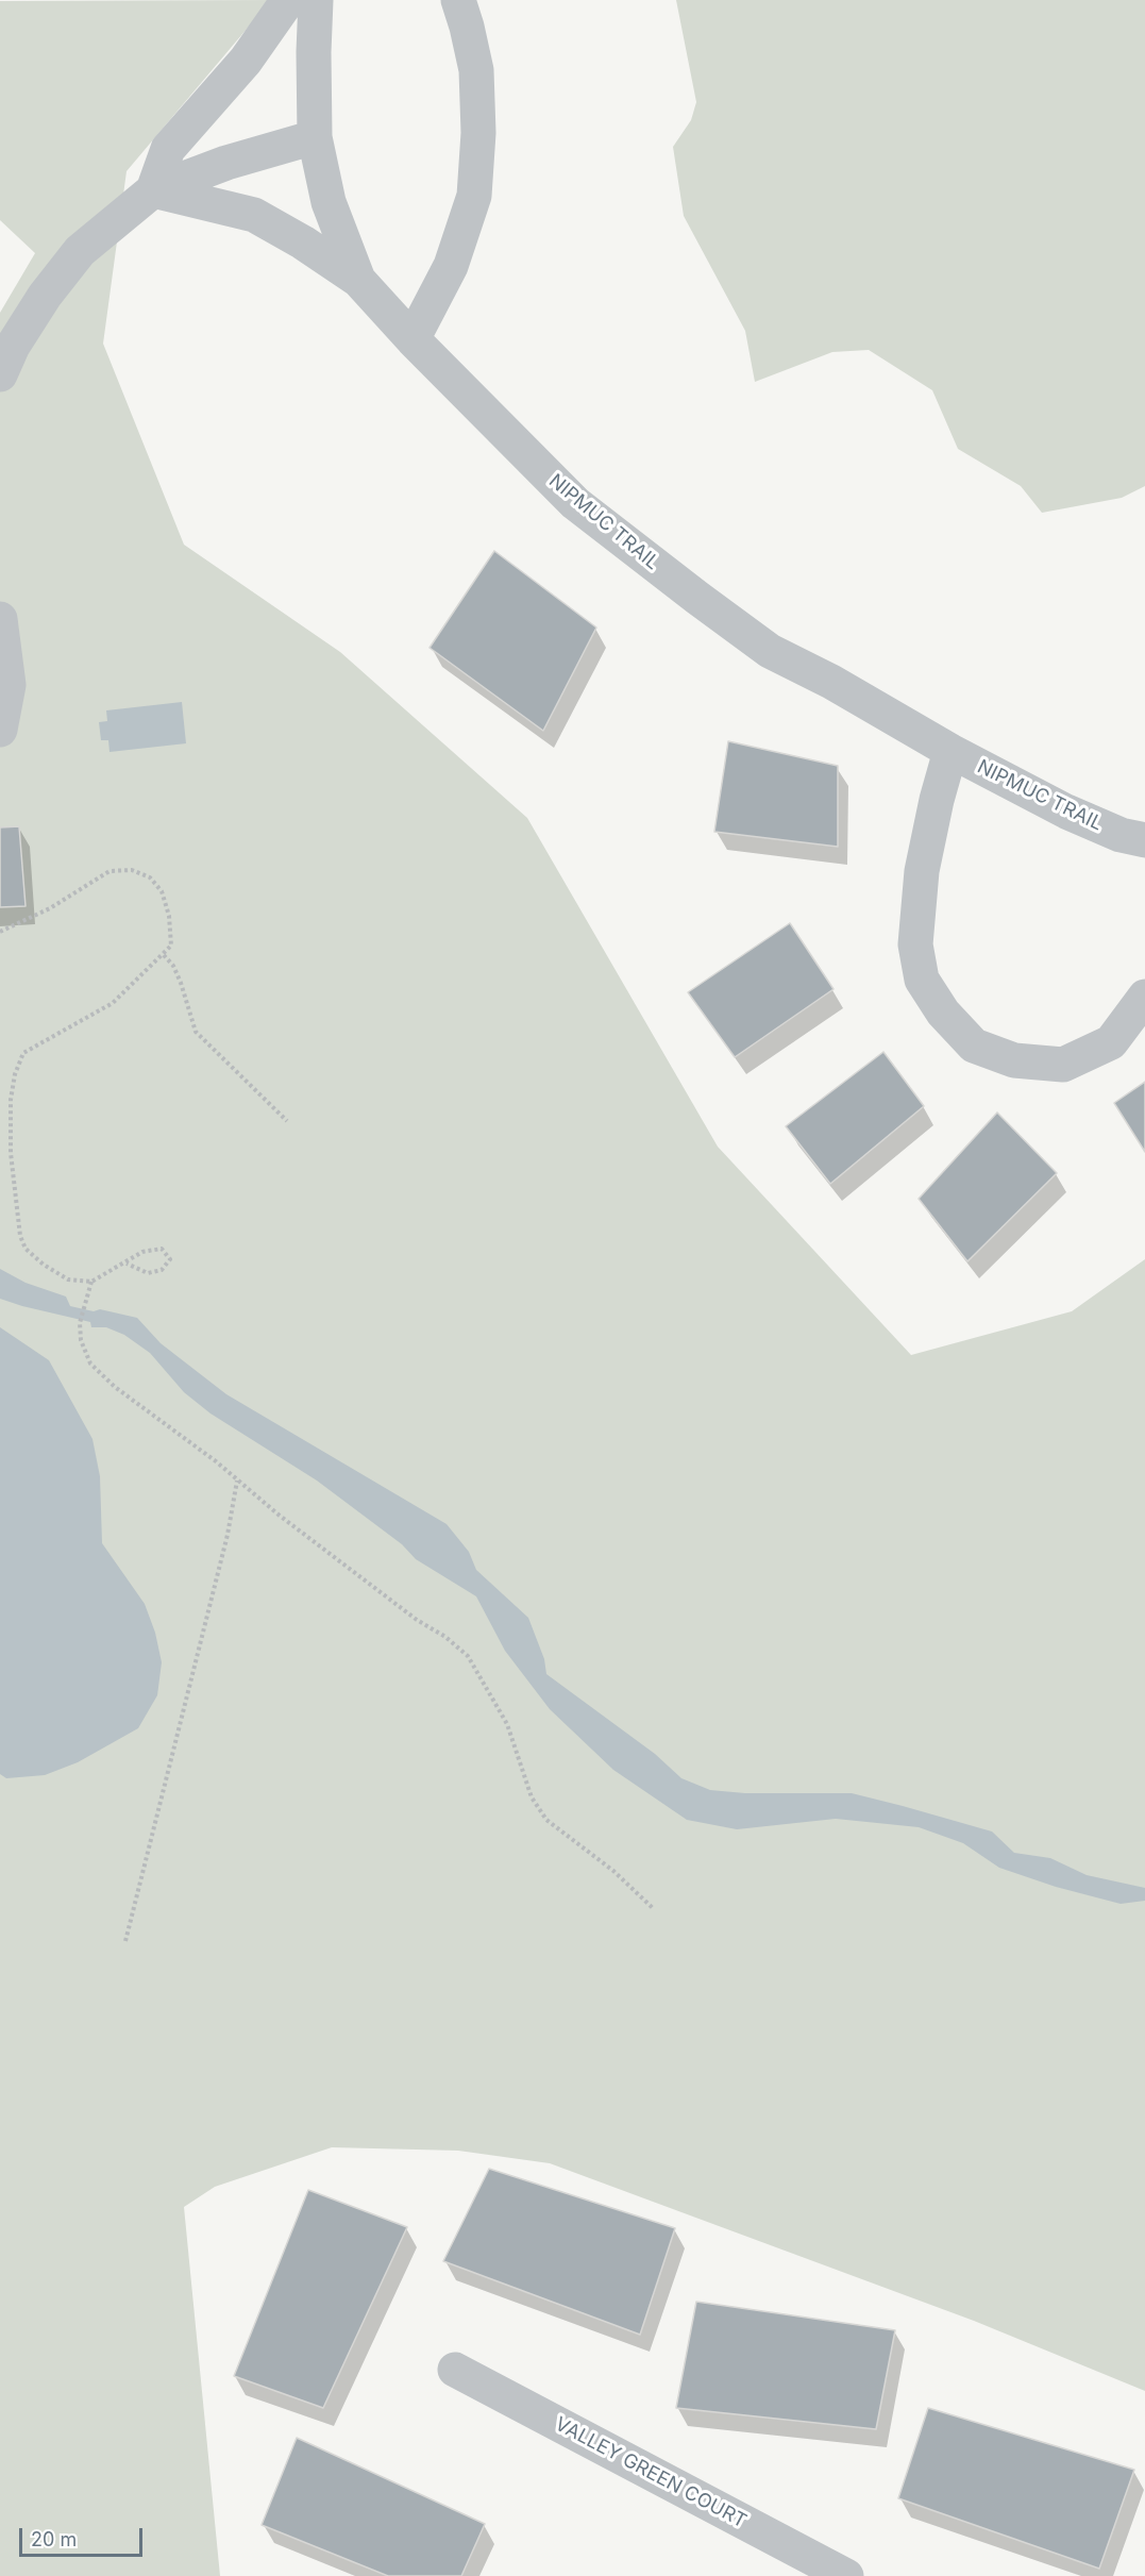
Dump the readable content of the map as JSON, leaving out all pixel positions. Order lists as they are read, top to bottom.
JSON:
{
  "streets": {
    "street": ["NIPMUC TRAIL", "VALLEY GREEN COURT"]
  },
  "scale_bar": "20 m"
}
